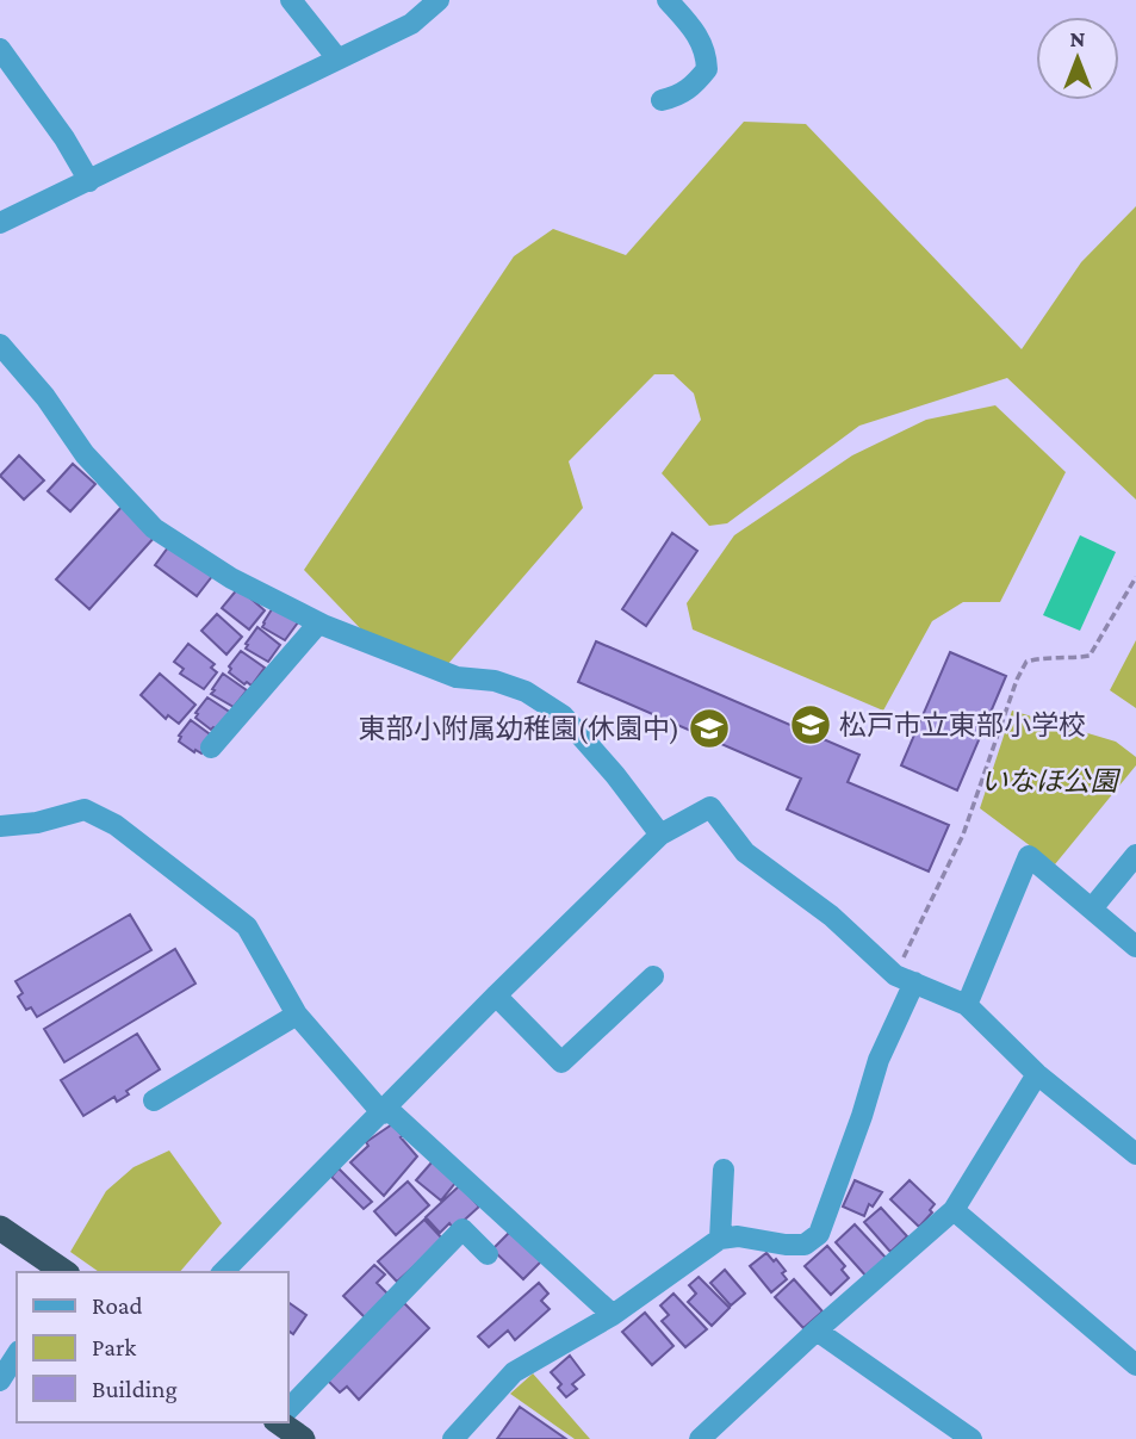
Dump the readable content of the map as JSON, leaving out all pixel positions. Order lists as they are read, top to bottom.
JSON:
{
  "parks": ["いなほ公園"],
  "places": {
    "school or university": ["松戸市立東部小学校", "東部小附属幼稚園(休園中)"]
  },
  "legend": ["Road", "Park", "Building"],
  "north": "top"
}
